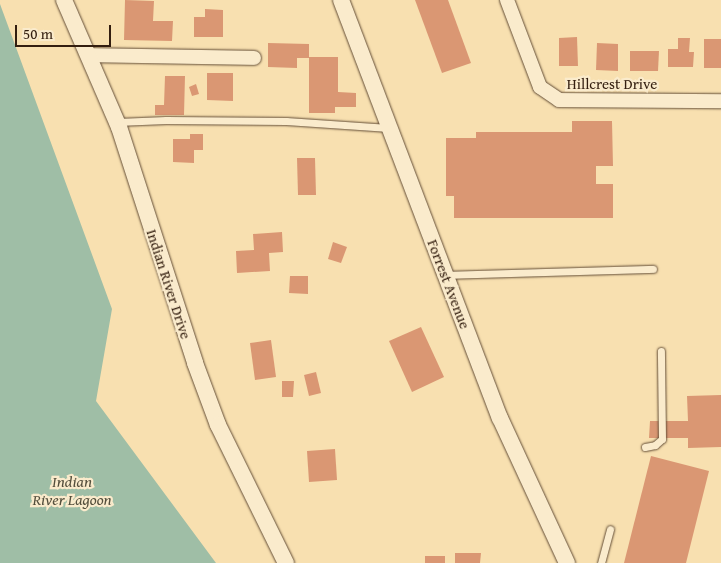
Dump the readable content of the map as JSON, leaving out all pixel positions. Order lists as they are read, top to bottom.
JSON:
{
  "streets": {
    "street": ["Hillcrest Drive", "Indian River Drive", "Forrest Avenue"]
  },
  "water": ["Indian River Lagoon"],
  "scale_bar": "50 m"
}
